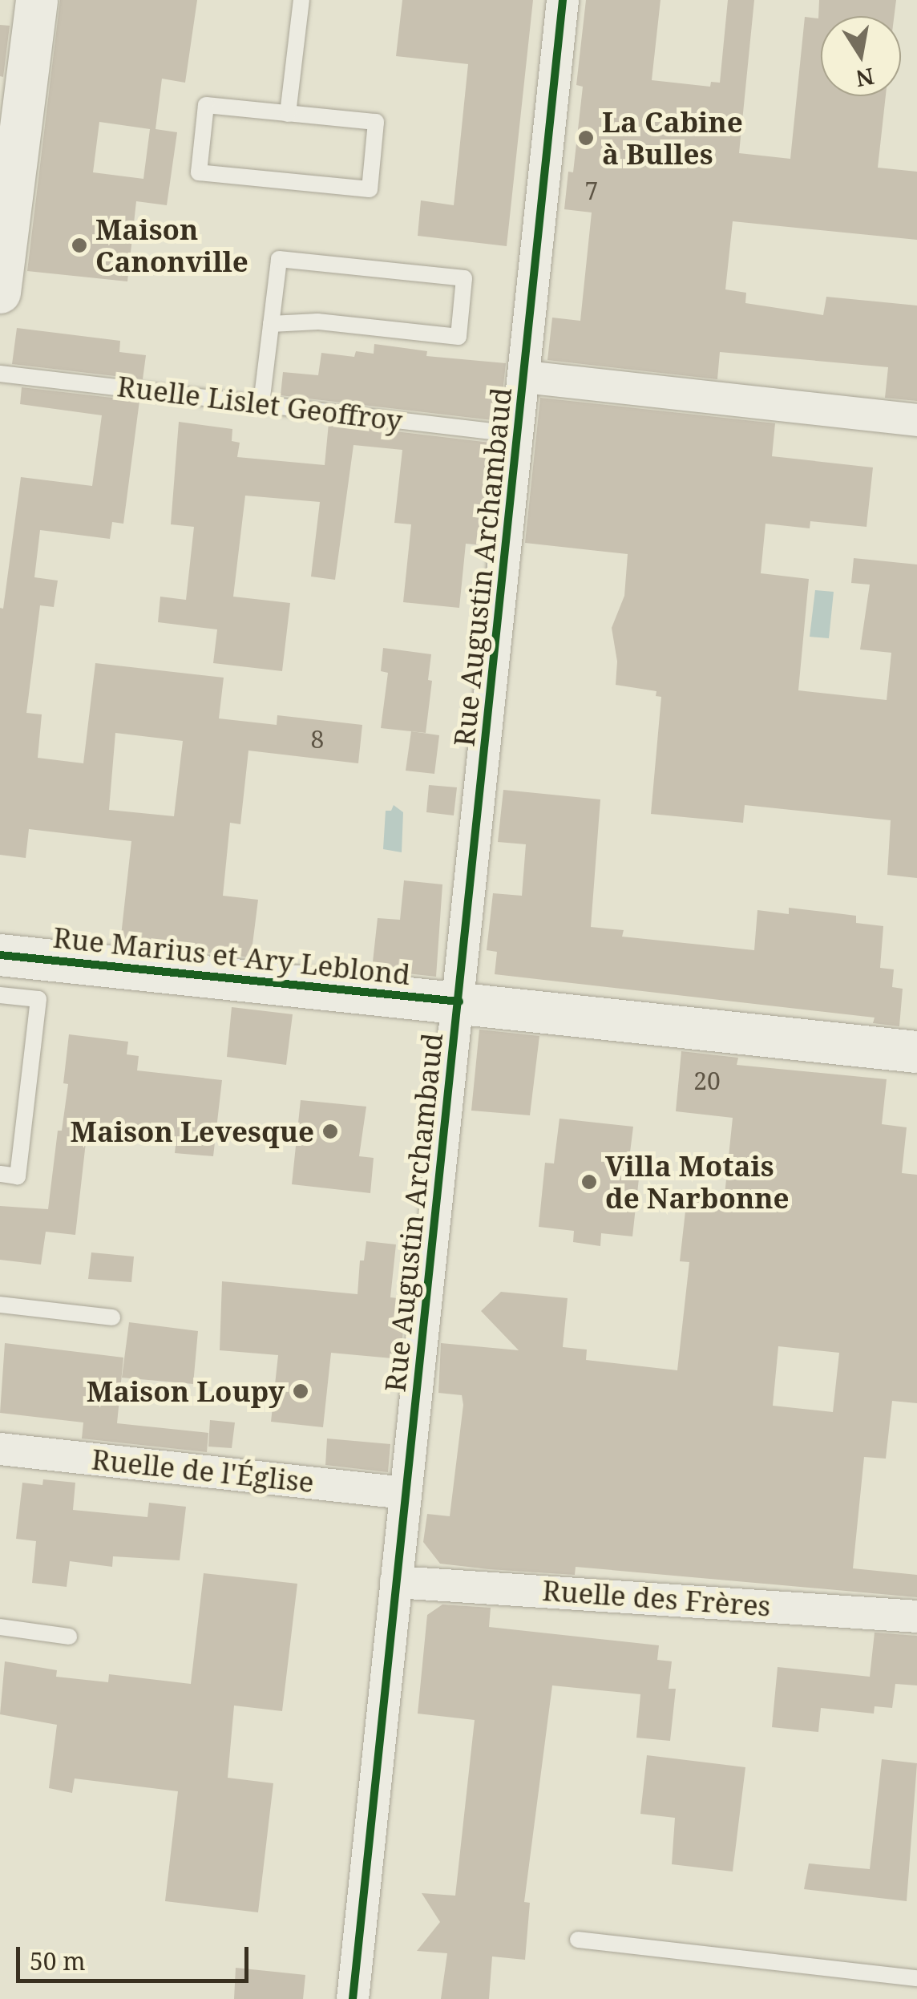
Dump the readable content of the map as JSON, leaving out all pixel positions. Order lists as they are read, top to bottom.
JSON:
{
  "streets": {
    "street": [
      "Rue Augustin Archambaud",
      "Rue Marius et Ary Leblond",
      "Ruelle de l'Église",
      "Ruelle des Frères"
    ],
    "lane": ["Ruelle Lislet Geoffroy"]
  },
  "crossings": [
    ["Ruelle Lislet Geoffroy", "Rue Augustin Archambaud"],
    ["Rue Augustin Archambaud", "Rue Marius et Ary Leblond"],
    ["Rue Augustin Archambaud", "Ruelle de l'Église"],
    ["Rue Augustin Archambaud", "Ruelle des Frères"]
  ],
  "places": [
    "La Cabine à Bulles",
    "Maison Canonville",
    "Maison Levesque",
    "Villa Motais de Narbonne",
    "Maison Loupy"
  ],
  "house_numbers": ["7", "8", "20"],
  "scale_bar": "50 m",
  "north": "bottom"
}
